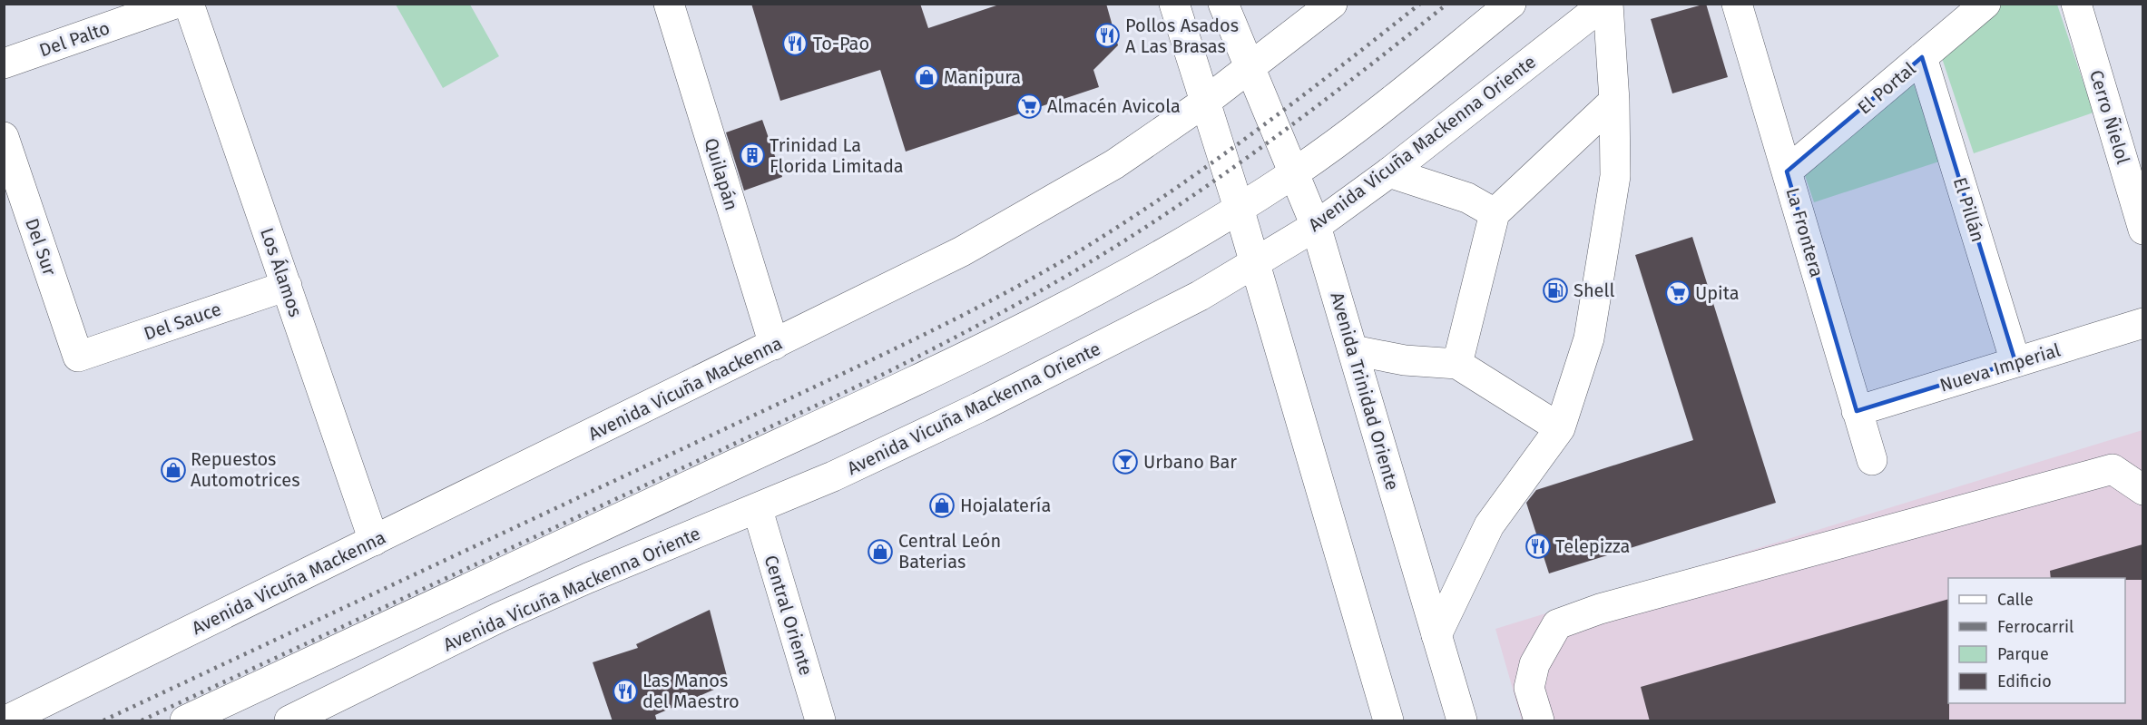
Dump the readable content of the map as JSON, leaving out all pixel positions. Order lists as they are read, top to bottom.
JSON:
{
  "streets": {
    "main road": [
      "Del Palto",
      "El Portal",
      "Cerro Ñielol",
      "Avenida Vicuña Mackenna Oriente",
      "Quilapán",
      "El Pillán",
      "La Frontera",
      "Del Sur",
      "Los Álamos",
      "Del Sauce",
      "Nueva Imperial",
      "Avenida Vicuña Mackenna",
      "Avenida Trinidad Oriente",
      "Central Oriente"
    ]
  },
  "crossings": [
    ["El Portal", "El Pillán"],
    ["El Portal", "La Frontera"],
    ["Avenida Vicuña Mackenna Oriente", "Avenida Trinidad Oriente"],
    ["Avenida Vicuña Mackenna Oriente", "Central Oriente"],
    ["Quilapán", "Avenida Vicuña Mackenna"],
    ["El Pillán", "Nueva Imperial"],
    ["La Frontera", "Nueva Imperial"],
    ["Del Sur", "Del Sauce"],
    ["Los Álamos", "Del Sauce"],
    ["Los Álamos", "Avenida Vicuña Mackenna"],
    ["Avenida Vicuña Mackenna", "Avenida Trinidad Oriente"]
  ],
  "places": {
    "restaurant": [
      "Pollos Asados A Las Brasas",
      "To-Pao",
      "Telepizza",
      "Las Manos del Maestro"
    ],
    "shop": [
      "Manipura",
      "Repuestos Automotrices",
      "Hojalatería",
      "Central León Baterias"
    ],
    "supermarket": ["Almacén Avicola", "Upita"],
    "building": ["Trinidad La Florida Limitada"],
    "fuel station": ["Shell"],
    "bar": ["Urbano Bar"]
  },
  "legend": [
    "Calle",
    "Ferrocarril",
    "Parque",
    "Edificio"
  ]
}
